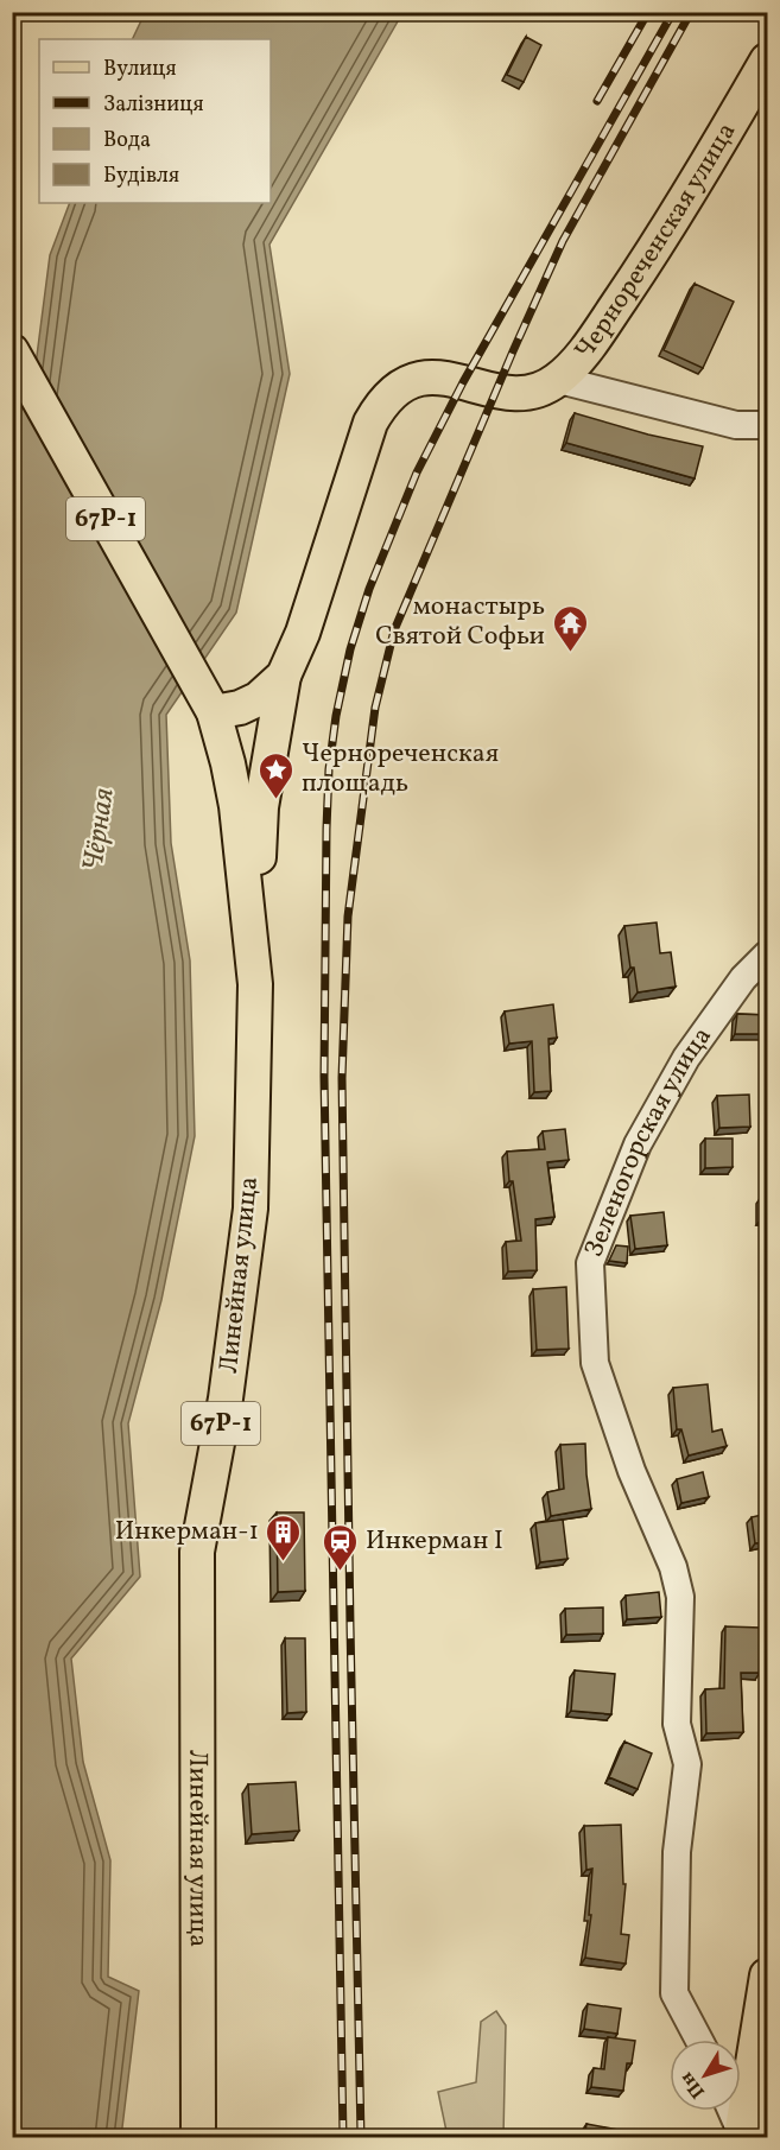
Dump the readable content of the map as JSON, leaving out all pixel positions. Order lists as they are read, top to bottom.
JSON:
{
  "streets": {
    "main road": ["Чернореченская улица", "67Р-1", "Линейная улица"],
    "street": ["Зеленогорская улица"]
  },
  "crossings": [
    ["67Р-1", "Линейная улица"]
  ],
  "water": ["Чёрная"],
  "places": {
    "temple": ["монастырь Святой Софьи"],
    "place": ["Чернореченская площадь"],
    "building": ["Инкерман-1"],
    "station": ["Инкерман I"]
  },
  "legend": [
    "Вулиця",
    "Залізниця",
    "Вода",
    "Будівля"
  ],
  "north": "bottom left"
}
